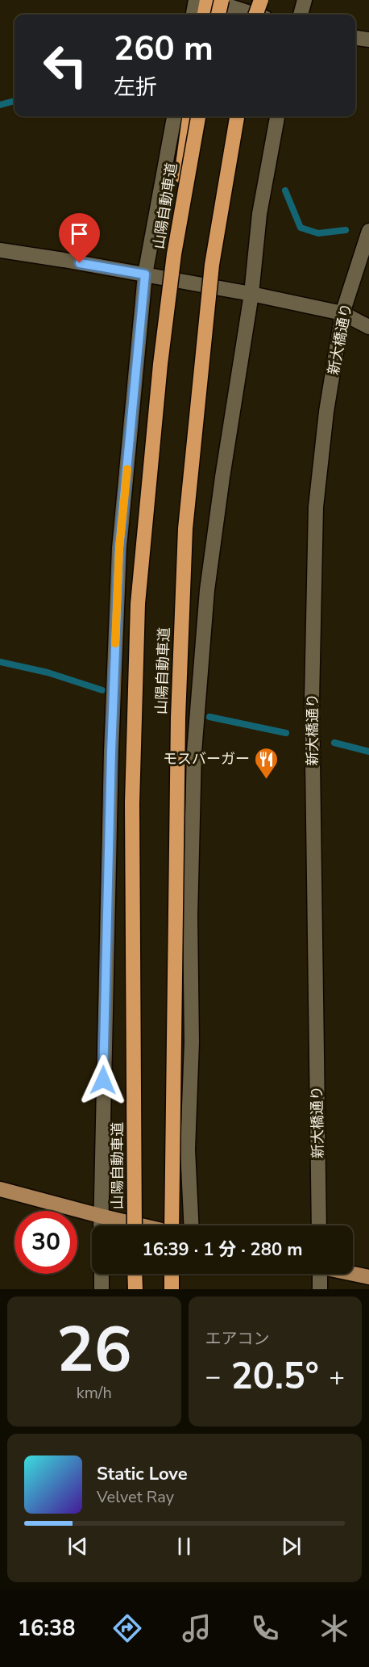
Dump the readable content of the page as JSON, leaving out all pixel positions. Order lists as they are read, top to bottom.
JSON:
{
  "streets": {
    "highway": ["山陽自動車道"],
    "street": ["新大橋通り"]
  },
  "places": {
    "restaurant": ["モスバーガー"]
  },
  "page": {
    "turn": ["260 m", "左折"],
    "limit": "30",
    "trip": "16:39 · 1 分 · 280 m",
    "tile": [
      ["26", "km/h"],
      "エアコン"
    ],
    "heat": ["−", "20.5°", "+"],
    "song": ["Static Love", "Velvet Ray"],
    "tabs": "16:38"
  }
}
